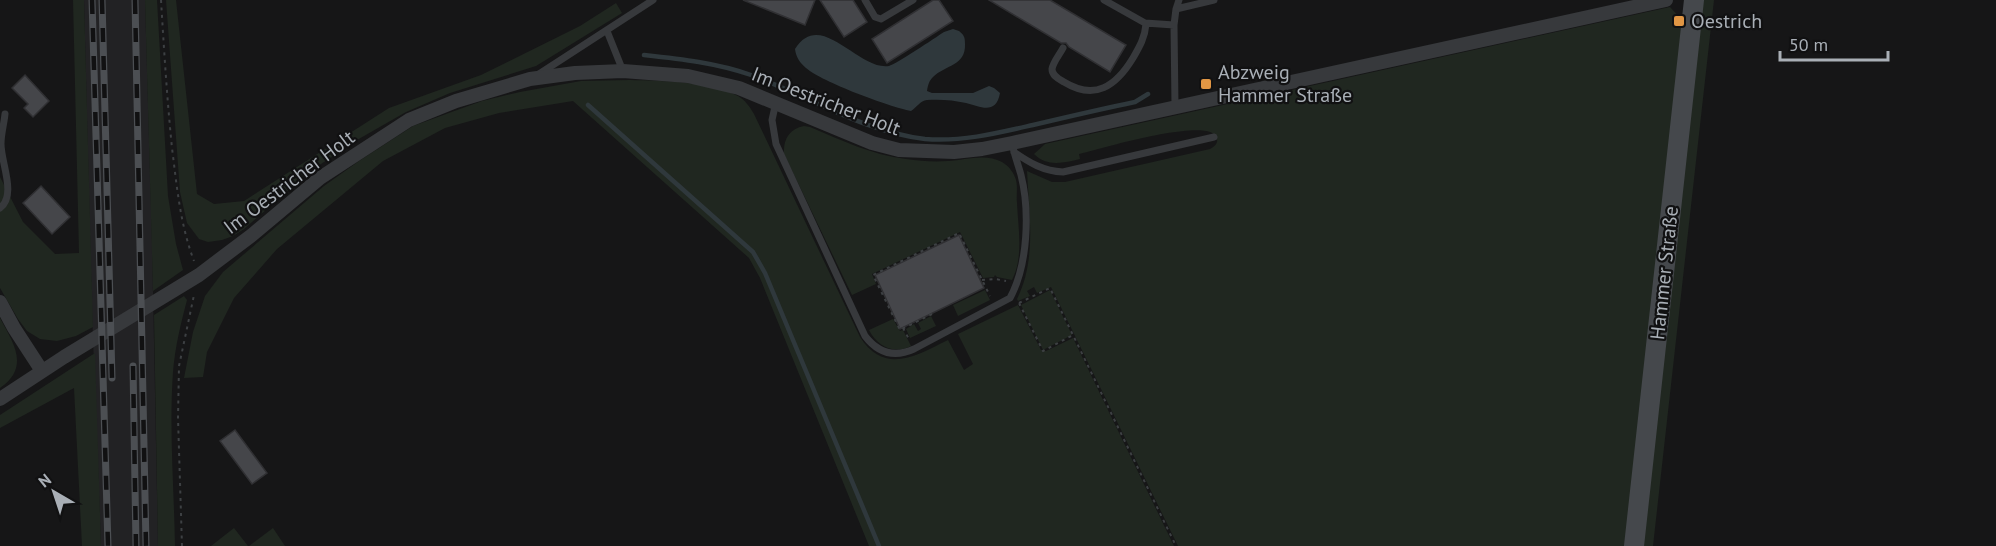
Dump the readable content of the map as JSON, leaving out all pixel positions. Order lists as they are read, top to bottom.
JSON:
{
  "streets": {
    "main road": ["Hammer Straße"],
    "street": ["Im Oestricher Holt"]
  },
  "places": {
    "transit": ["Oestrich", "Abzweig Hammer Straße"]
  },
  "scale_bar": "50 m",
  "north": "top left"
}
